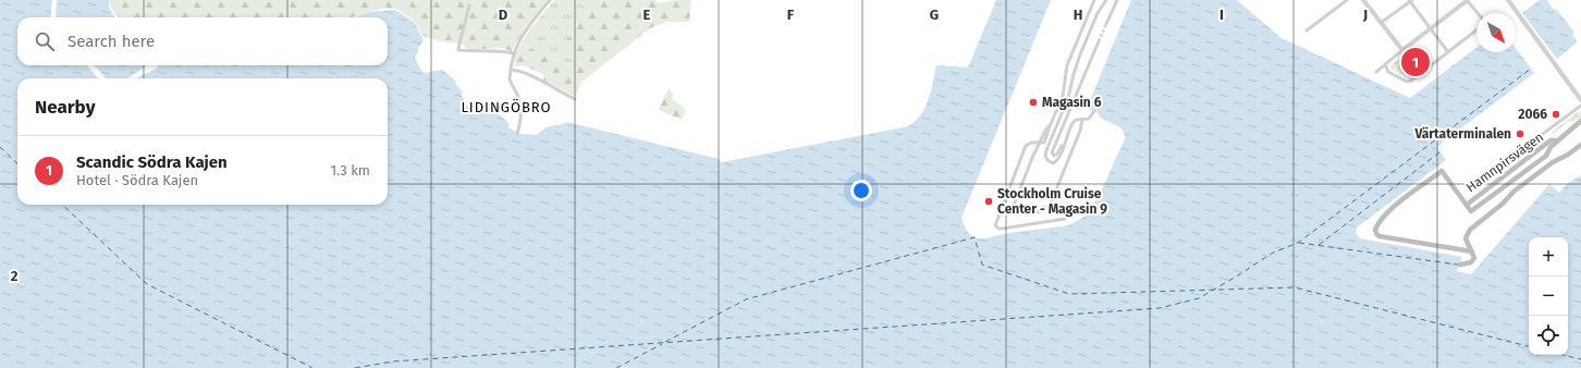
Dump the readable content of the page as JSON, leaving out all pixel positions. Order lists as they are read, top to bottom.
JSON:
{
  "streets": {
    "main road": ["Hamnpirsvägen"]
  },
  "districts": ["LIDINGÖBRO"],
  "places": [
    "Magasin 6",
    "2066",
    "Värtaterminalen",
    "Stockholm Cruise Center - Magasin 9"
  ],
  "north": "bottom right",
  "page": {
    "search": "Search here",
    "pins": "1",
    "heading": "Nearby",
    "list": [
      {
        "mark": "1",
        "name": "Scandic Södra Kajen",
        "note": "Hotel · Södra Kajen",
        "value": "1.3 km"
      }
    ],
    "map_buttons": ["+", "−"]
  },
  "grid": {
    "columns": [
      "D",
      "E",
      "F",
      "G",
      "H",
      "I",
      "J"
    ],
    "rows": ["2"]
  }
}
